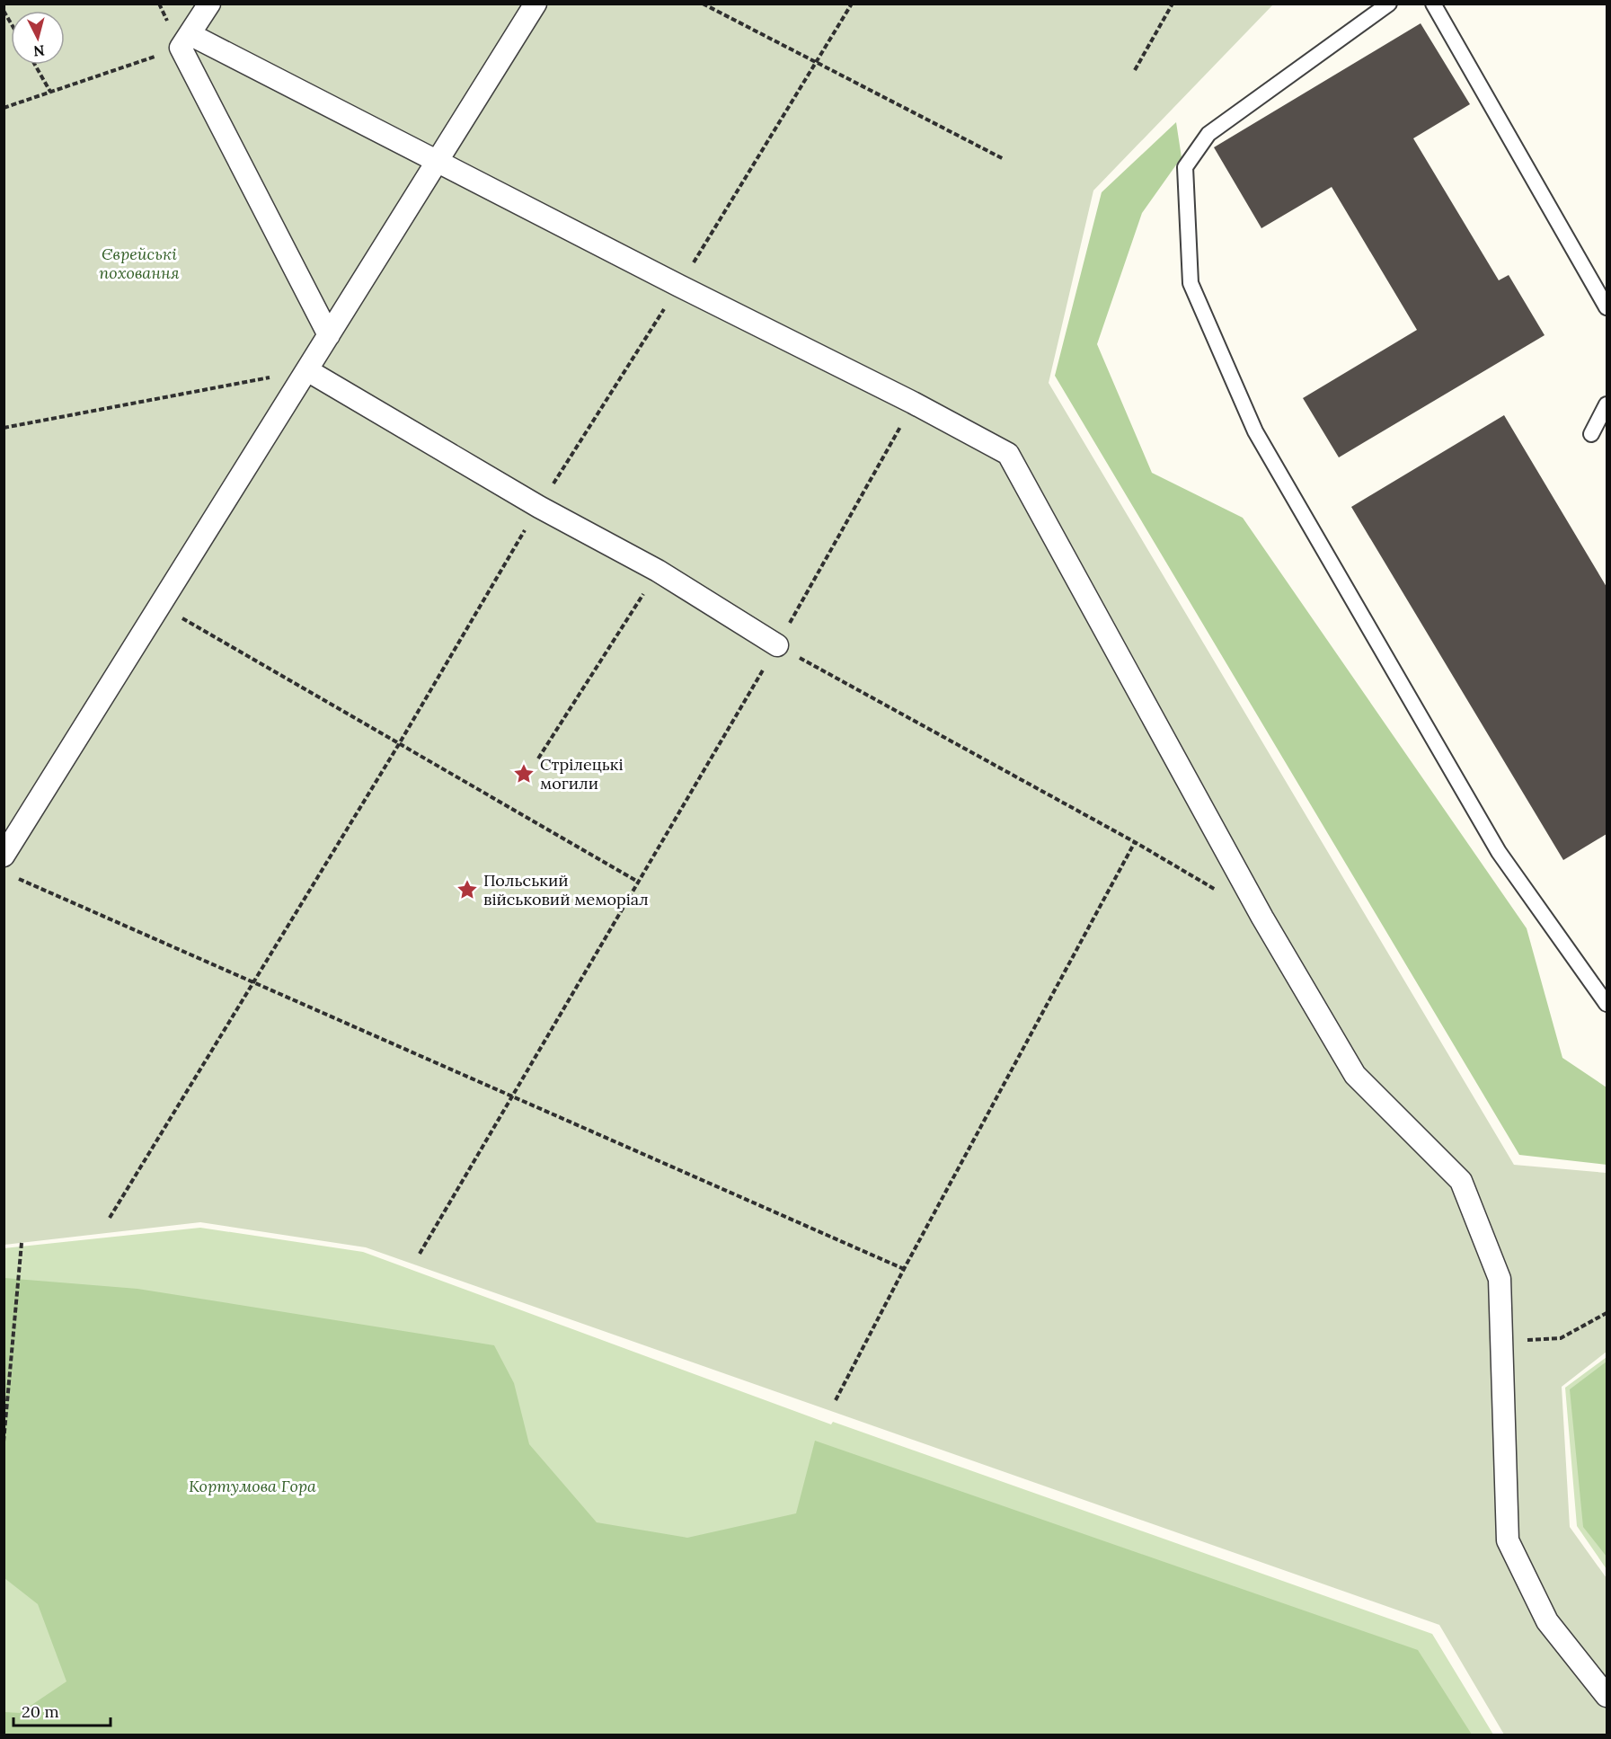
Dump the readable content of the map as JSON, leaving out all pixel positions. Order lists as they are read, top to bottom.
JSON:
{
  "parks": ["Єврейські поховання", "Кортумова Гора"],
  "places": {
    "place": ["Стрілецькі могили", "Польський військовий меморіал"]
  },
  "scale_bar": "20 m",
  "north": "bottom"
}
